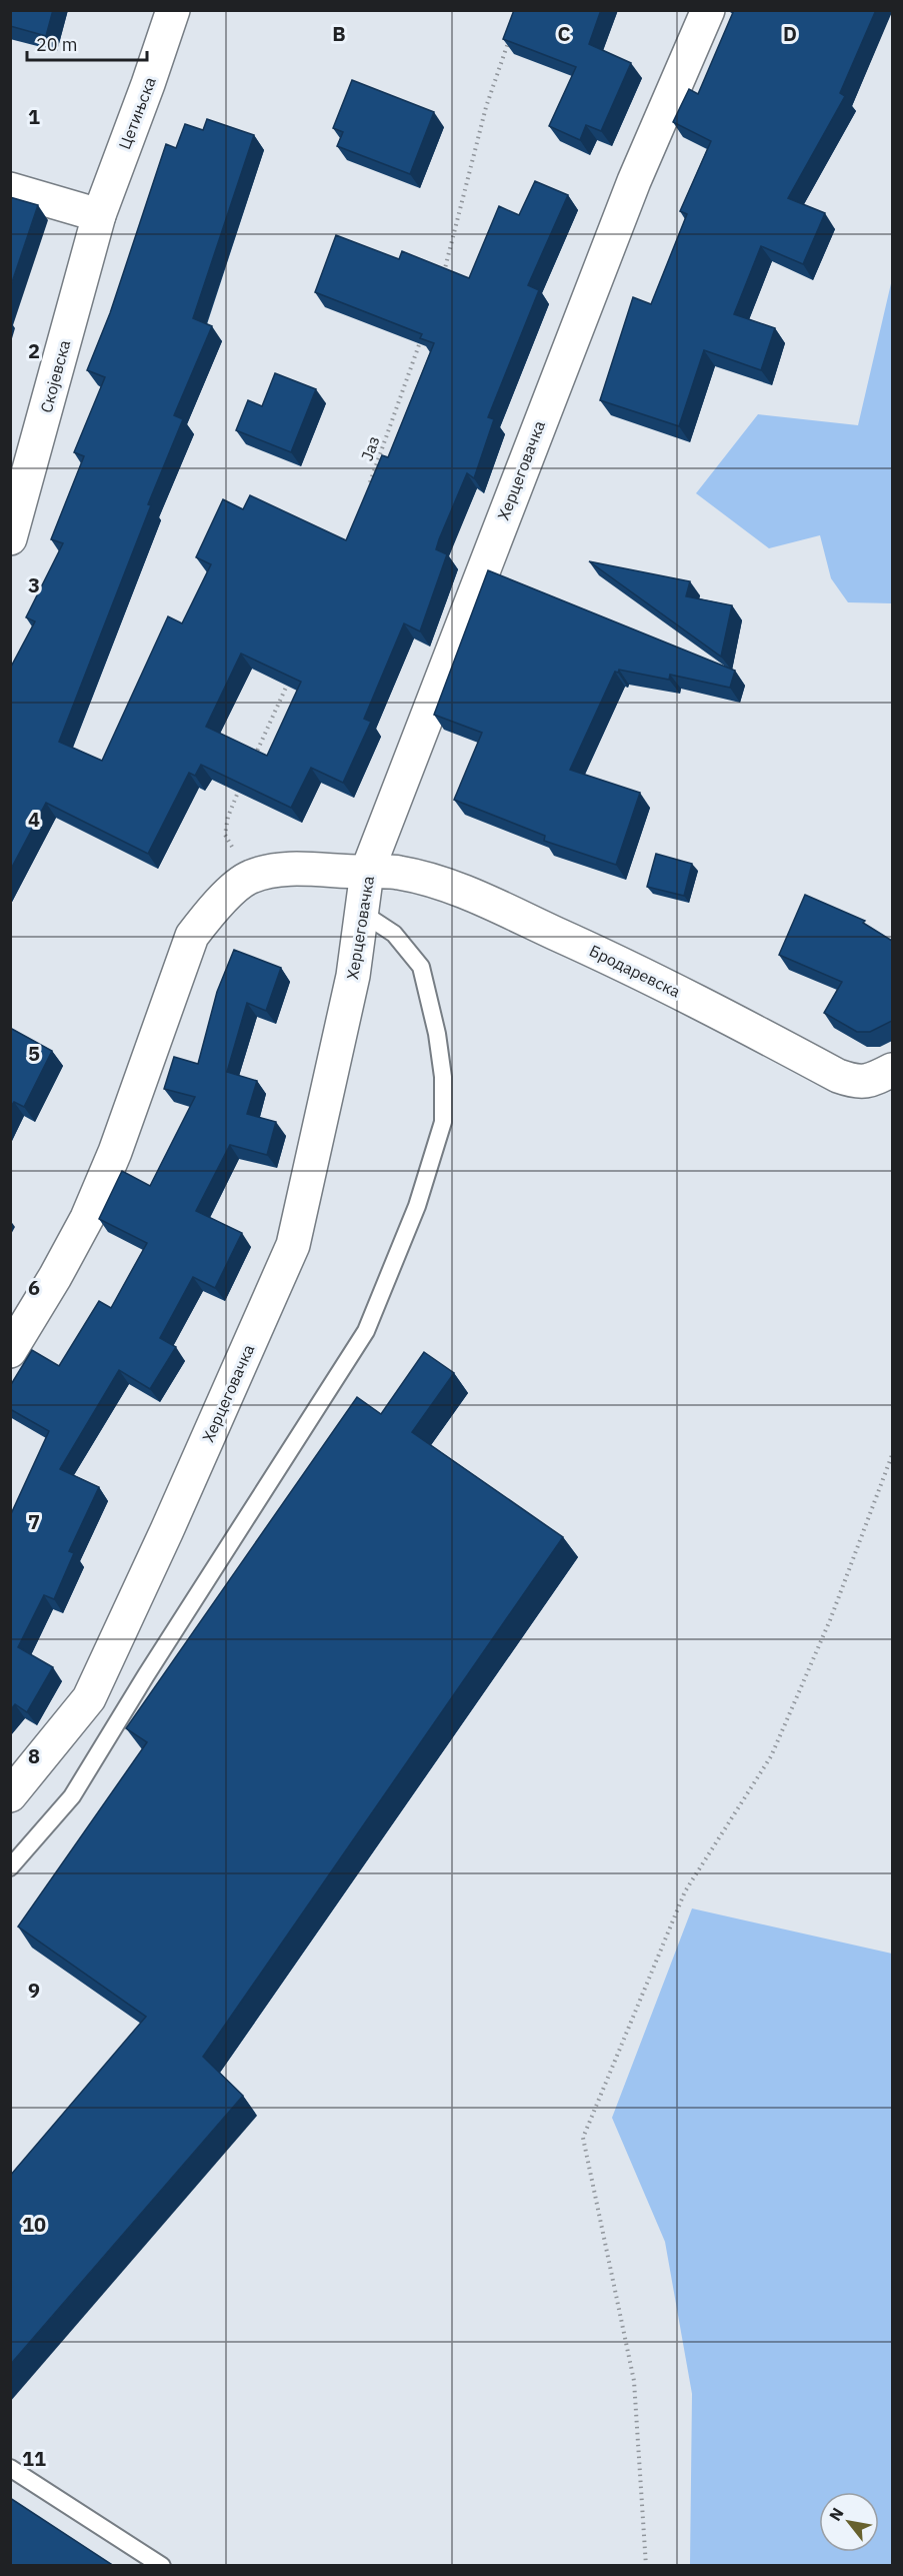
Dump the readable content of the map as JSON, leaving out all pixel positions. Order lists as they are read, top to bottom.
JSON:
{
  "streets": {
    "street": [
      "Цетињска",
      "Скојевска",
      "Херцеговачка",
      "Бродаревска"
    ],
    "path": ["Јаз"]
  },
  "crossings": [
    ["Цетињска", "Скојевска"],
    ["Херцеговачка", "Бродаревска"]
  ],
  "scale_bar": "20 m",
  "north": "top left",
  "grid": {
    "columns": ["B", "C", "D"],
    "rows": [
      "1",
      "2",
      "3",
      "4",
      "5",
      "6",
      "7",
      "8",
      "9",
      "10",
      "11"
    ]
  }
}
